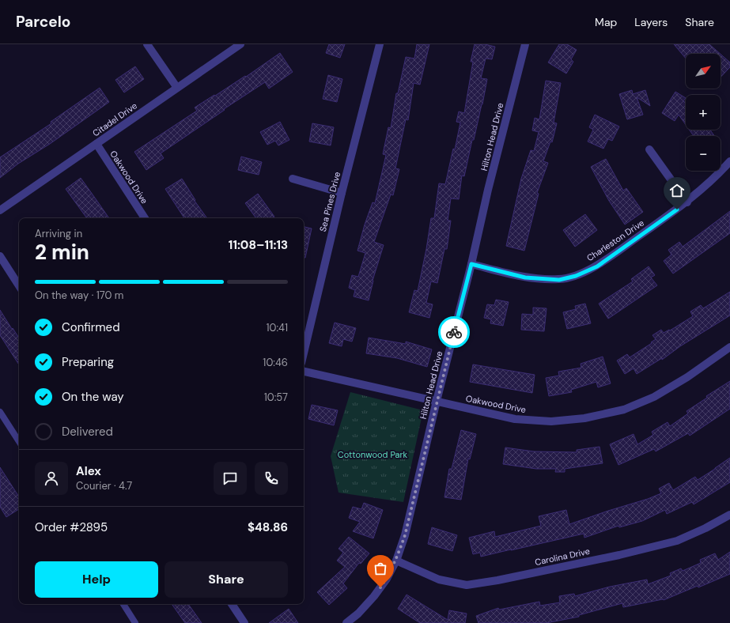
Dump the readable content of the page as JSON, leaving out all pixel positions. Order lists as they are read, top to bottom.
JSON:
{
  "streets": {
    "street": [
      "Citadel Drive",
      "Hilton Head Drive",
      "Oakwood Drive",
      "Sea Pines Drive",
      "Charleston Drive",
      "Carolina Drive"
    ]
  },
  "crossings": [
    ["Citadel Drive", "Oakwood Drive"],
    ["Hilton Head Drive", "Oakwood Drive"],
    ["Hilton Head Drive", "Charleston Drive"],
    ["Hilton Head Drive", "Carolina Drive"]
  ],
  "parks": ["Cottonwood Park"],
  "north": "top right",
  "page": {
    "header": "Parcelo",
    "nav": ["Map", "Layers", "Share"],
    "map_buttons": ["+", "−"],
    "heading": ["2 min", "Arriving in", "11:08–11:13"],
    "panel": [
      "Alex",
      "Courier · 4.7",
      "Order #2895",
      "$48.86"
    ],
    "bar": "On the way · 170 m",
    "list": [
      ["Confirmed", "10:41"],
      ["Preparing", "10:46"],
      ["On the way", "10:57"],
      "Delivered"
    ],
    "buttons": ["Help", "Share"]
  }
}
